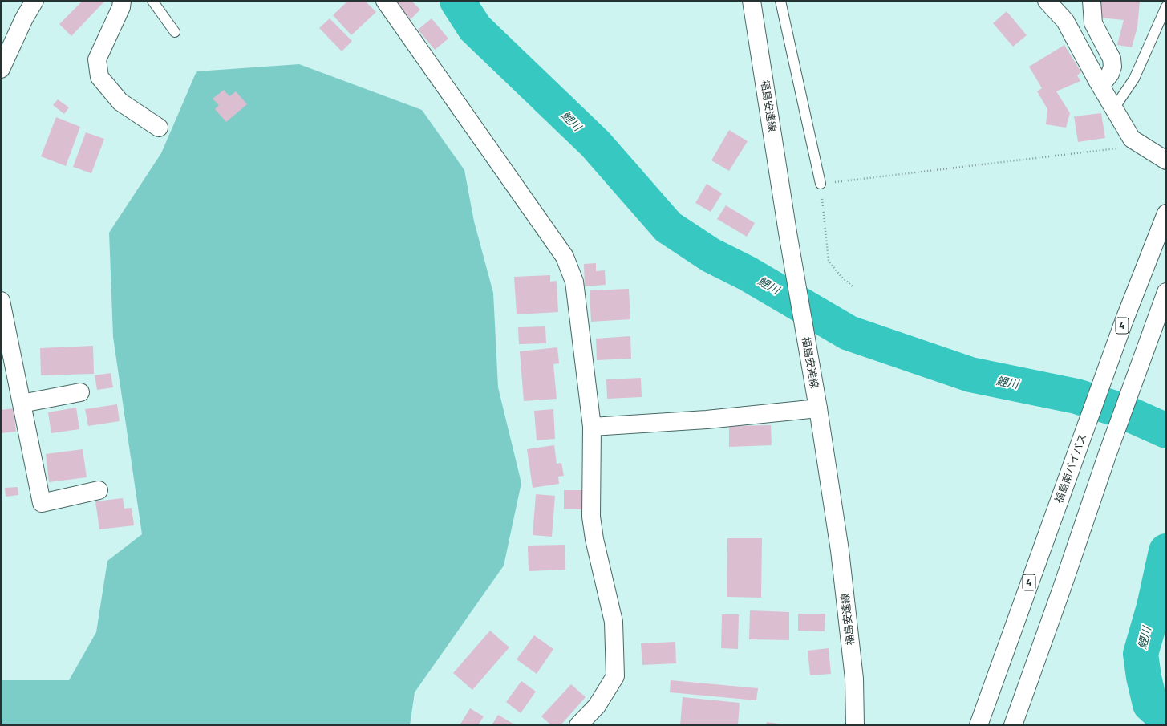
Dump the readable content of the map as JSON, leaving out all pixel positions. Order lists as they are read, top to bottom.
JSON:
{
  "streets": {
    "main road": ["福島安達線", "4", "福島南バイパス"]
  },
  "water": ["鯉川"]
}
